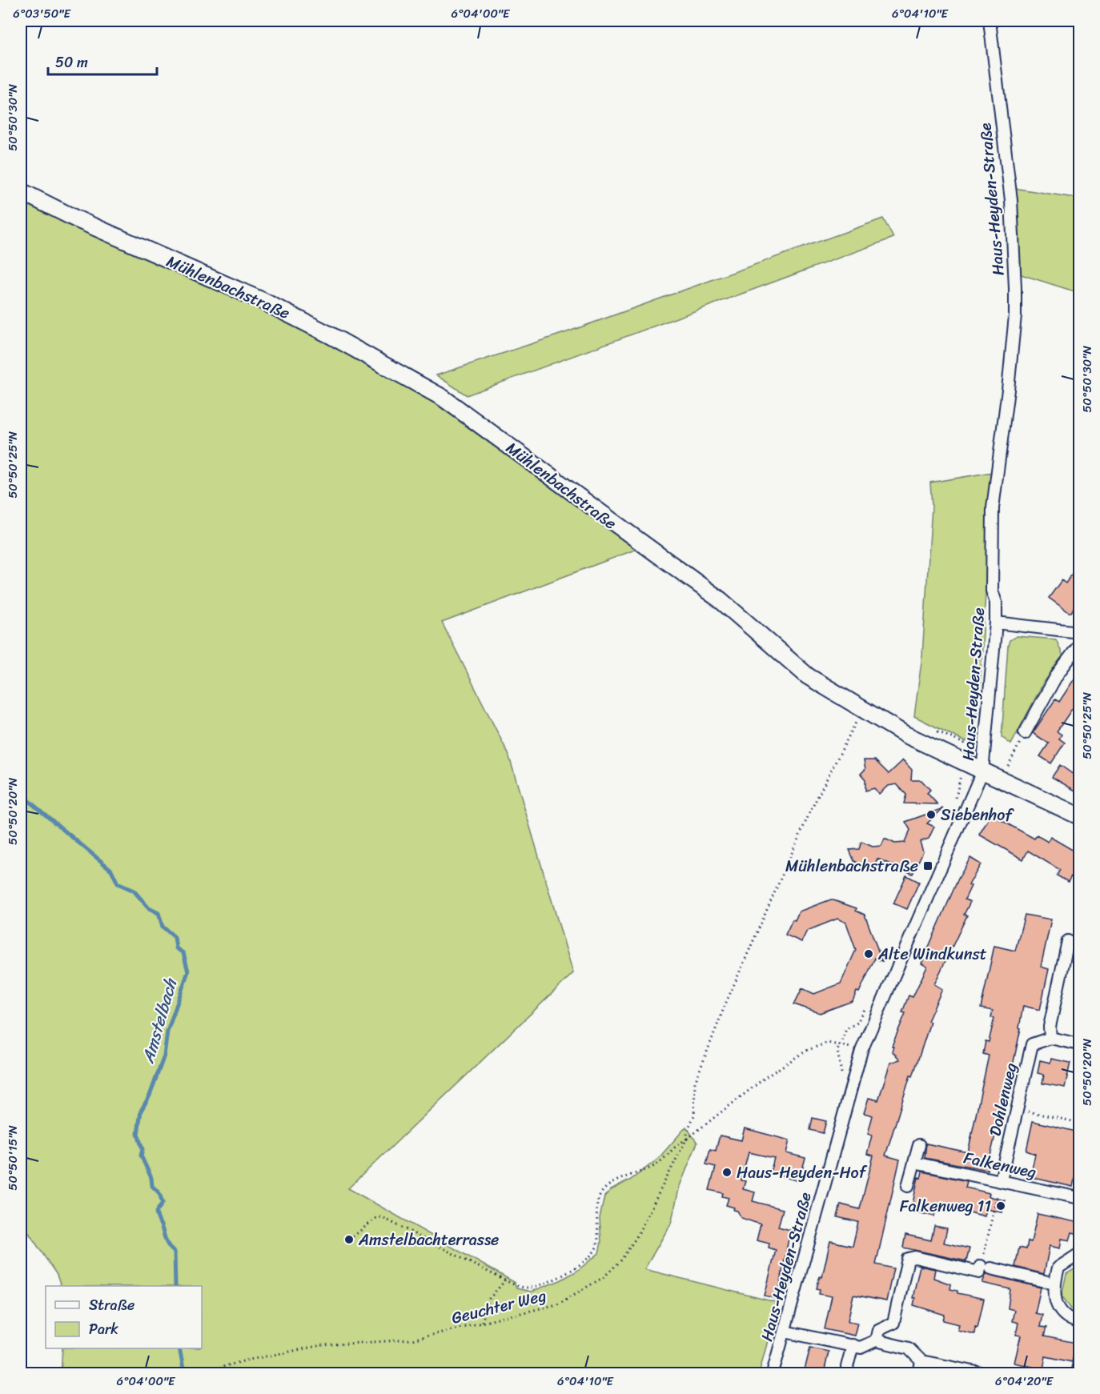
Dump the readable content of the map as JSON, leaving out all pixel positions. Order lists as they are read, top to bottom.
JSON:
{
  "streets": {
    "street": [
      "Haus-Heyden-Straße",
      "Mühlenbachstraße",
      "Dohlenweg",
      "Falkenweg"
    ],
    "path": ["Geuchter Weg"]
  },
  "crossings": [
    ["Haus-Heyden-Straße", "Mühlenbachstraße"],
    ["Haus-Heyden-Straße", "Geuchter Weg"],
    ["Dohlenweg", "Falkenweg"]
  ],
  "water": ["Amstelbach"],
  "places": {
    "other": [
      "Siebenhof",
      "Alte Windkunst",
      "Haus-Heyden-Hof",
      "Falkenweg 11",
      "Amstelbachterrasse"
    ],
    "transit": ["Mühlenbachstraße"]
  },
  "legend": ["Straße", "Park"],
  "scale_bar": "50 m",
  "coordinates": [
    "6°03'50\"E",
    "6°04'00\"E",
    "6°04'10\"E",
    "50°50'30\"N",
    "50°50'25\"N",
    "50°50'20\"N",
    "50°50'15\"N",
    "6°04'20\"E"
  ]
}
